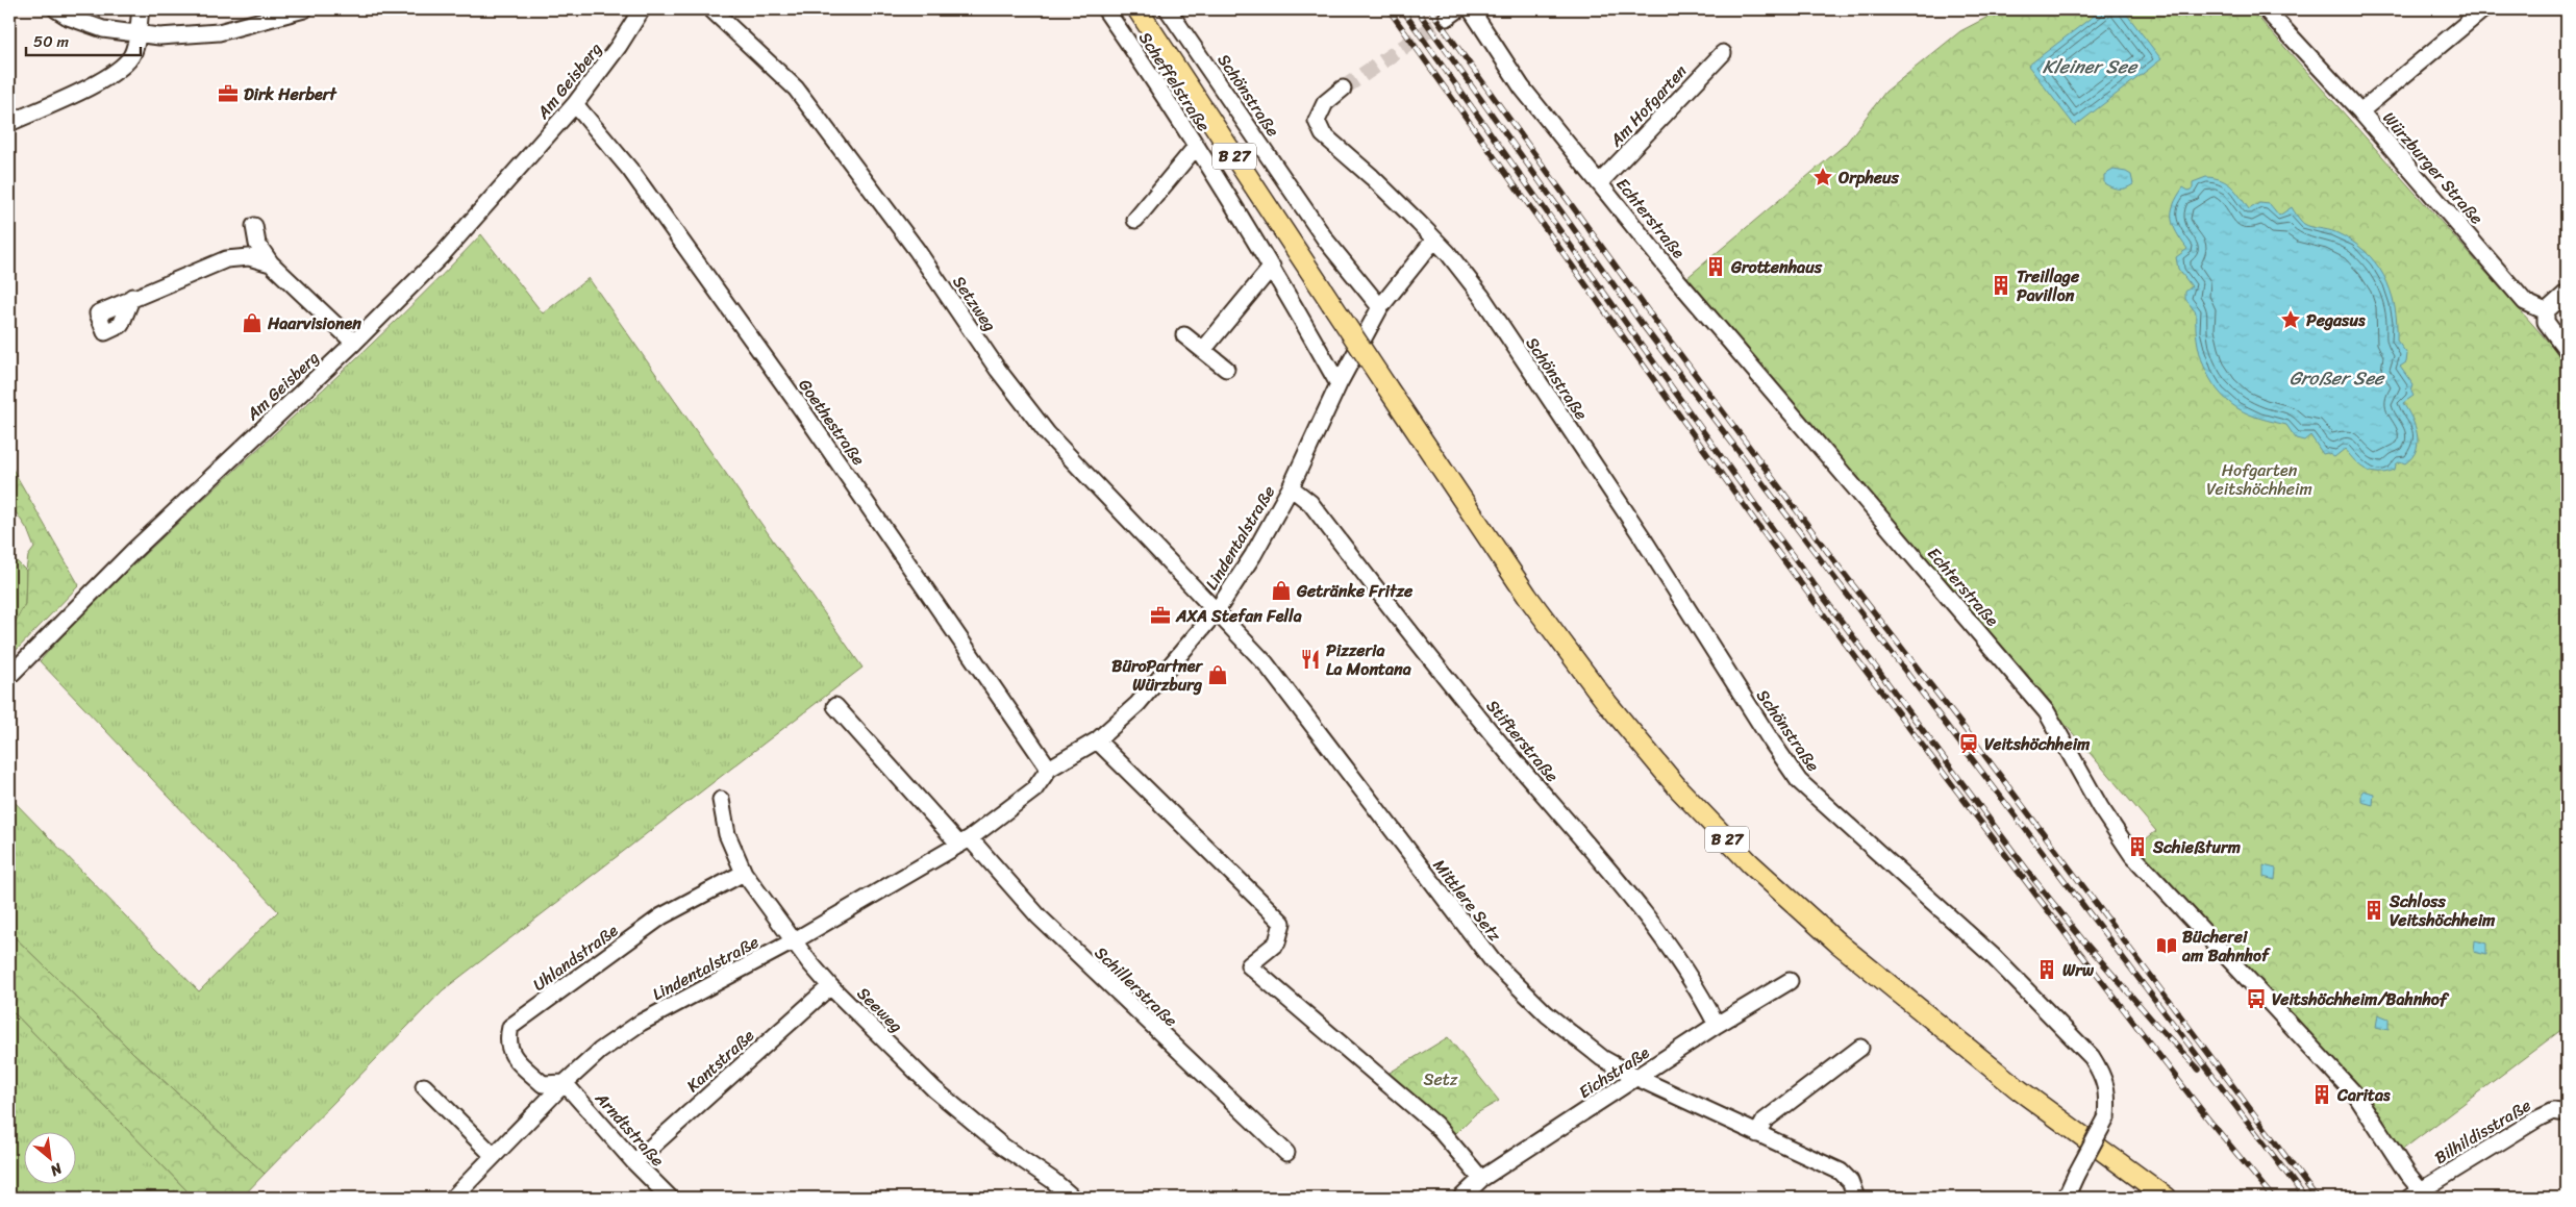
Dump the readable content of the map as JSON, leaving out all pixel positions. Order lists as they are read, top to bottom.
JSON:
{
  "streets": {
    "main road": ["B 27"],
    "street": [
      "Am Geisberg",
      "Scheffelstraße",
      "Schönstraße",
      "Am Hofgarten",
      "Würzburger Straße",
      "Echterstraße",
      "Setzweg",
      "Goethestraße",
      "Lindentalstraße",
      "Stifterstraße",
      "Mittlere Setz",
      "Uhlandstraße",
      "Schillerstraße",
      "Seeweg",
      "Kantstraße",
      "Eichstraße",
      "Arndtstraße",
      "Bilhildisstraße"
    ]
  },
  "crossings": [
    ["Am Geisberg", "Goethestraße"],
    ["Scheffelstraße", "Lindentalstraße"],
    ["Schönstraße", "Lindentalstraße"],
    ["Am Hofgarten", "Echterstraße"],
    ["Echterstraße", "Bilhildisstraße"],
    ["Setzweg", "Lindentalstraße"],
    ["Setzweg", "Mittlere Setz"],
    ["Goethestraße", "Lindentalstraße"],
    ["Lindentalstraße", "Stifterstraße"],
    ["Lindentalstraße", "Mittlere Setz"],
    ["Lindentalstraße", "Uhlandstraße"],
    ["Lindentalstraße", "Schillerstraße"],
    ["Lindentalstraße", "Seeweg"],
    ["Lindentalstraße", "Arndtstraße"],
    ["Stifterstraße", "Eichstraße"],
    ["Mittlere Setz", "Eichstraße"],
    ["Uhlandstraße", "Seeweg"],
    ["Uhlandstraße", "Arndtstraße"],
    ["Seeweg", "Kantstraße"],
    ["Kantstraße", "Arndtstraße"]
  ],
  "water": ["Kleiner See", "Großer See"],
  "parks": ["Hofgarten Veitshöchheim", "Setz"],
  "places": {
    "office": ["Dirk Herbert", "AXA Stefan Fella"],
    "place": ["Orpheus", "Pegasus"],
    "building": [
      "Grottenhaus",
      "Treillage Pavillon",
      "Schießturm",
      "Schloss Veitshöchheim",
      "Wrw",
      "Caritas"
    ],
    "shop": ["Haarvisionen", "Getränke Fritze", "BüroPartner Würzburg"],
    "restaurant": ["Pizzeria La Montana"],
    "station": ["Veitshöchheim"],
    "library": ["Bücherei am Bahnhof"],
    "bus stop": ["Veitshöchheim/Bahnhof"]
  },
  "scale_bar": "50 m",
  "north": "bottom right"
}
